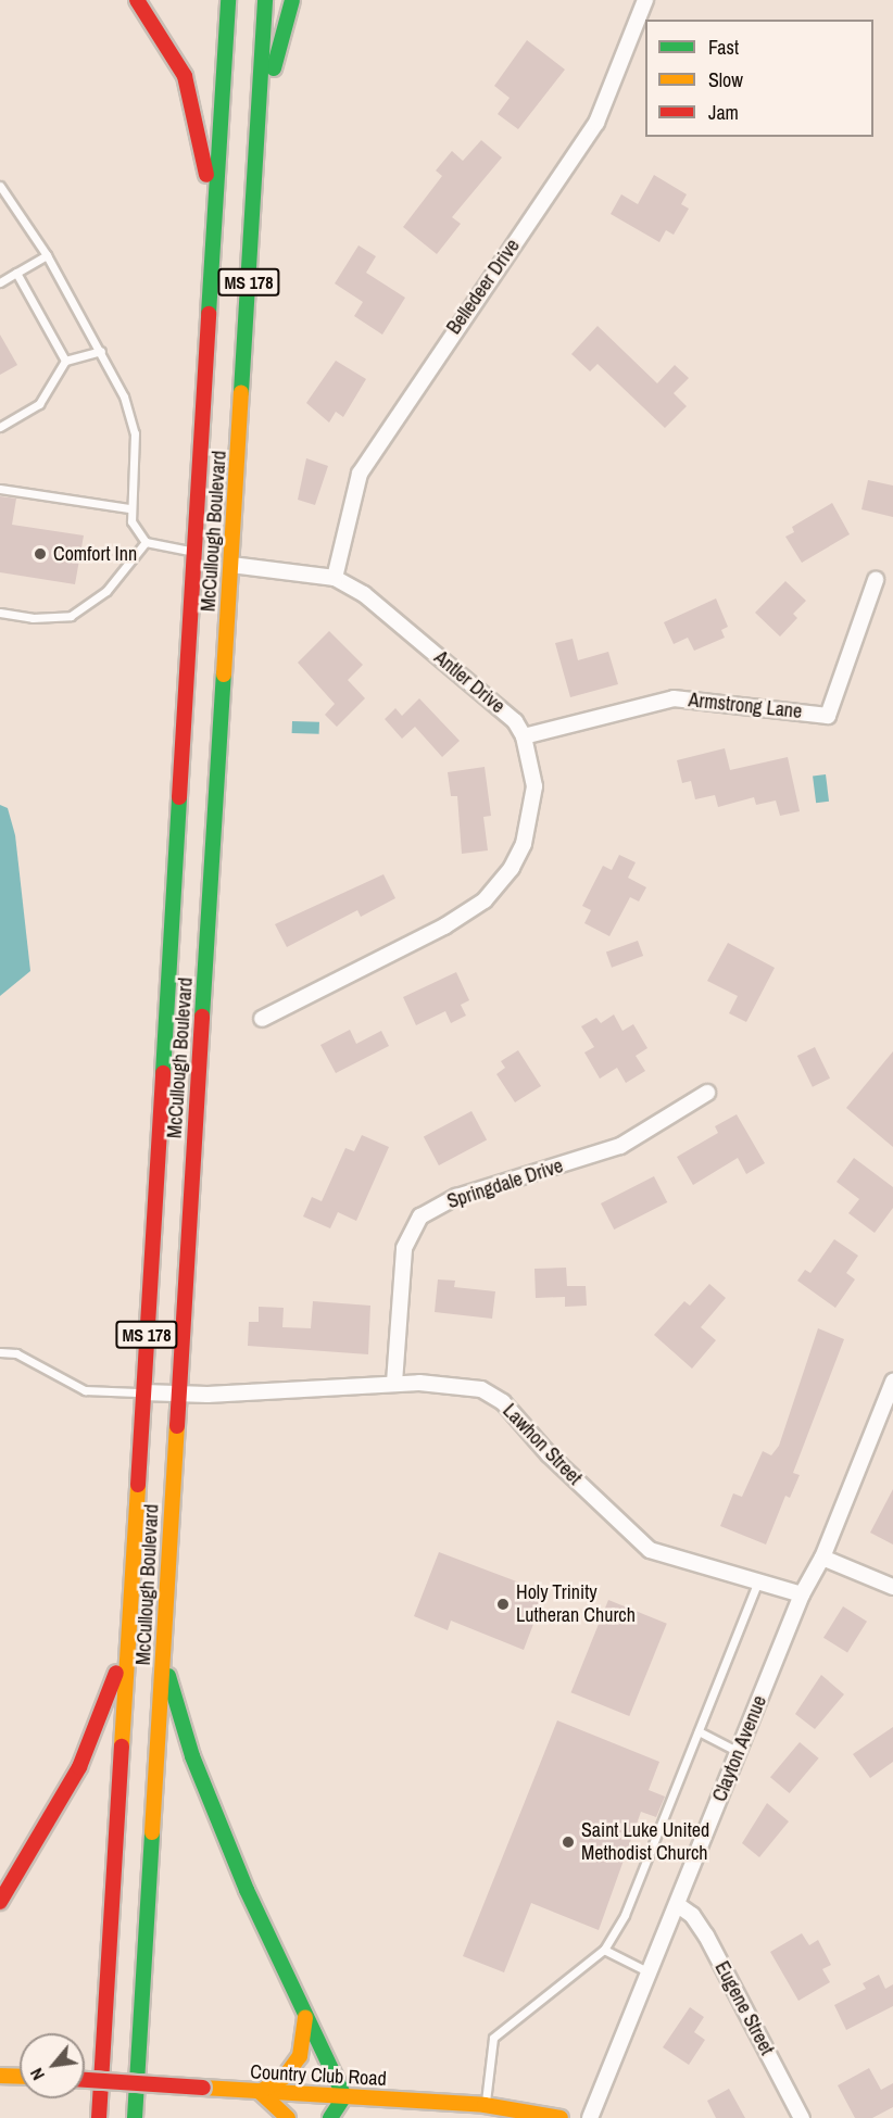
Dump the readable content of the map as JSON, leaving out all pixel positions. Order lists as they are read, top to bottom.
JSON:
{
  "streets": {
    "main road": ["MS 178", "McCullough Boulevard", "Country Club Road"],
    "street": [
      "Belledeer Drive",
      "Antler Drive",
      "Armstrong Lane",
      "Springdale Drive",
      "Lawhon Street",
      "Clayton Avenue",
      "Eugene Street"
    ]
  },
  "crossings": [
    ["Belledeer Drive", "Antler Drive"],
    ["McCullough Boulevard", "Antler Drive"],
    ["McCullough Boulevard", "Lawhon Street"],
    ["Antler Drive", "Armstrong Lane"],
    ["Springdale Drive", "Lawhon Street"],
    ["Lawhon Street", "Clayton Avenue"],
    ["Clayton Avenue", "Eugene Street"]
  ],
  "places": ["Comfort Inn", "Holy Trinity Lutheran Church", "Saint Luke United Methodist Church"],
  "legend": ["Fast", "Slow", "Jam"],
  "north": "bottom left"
}
